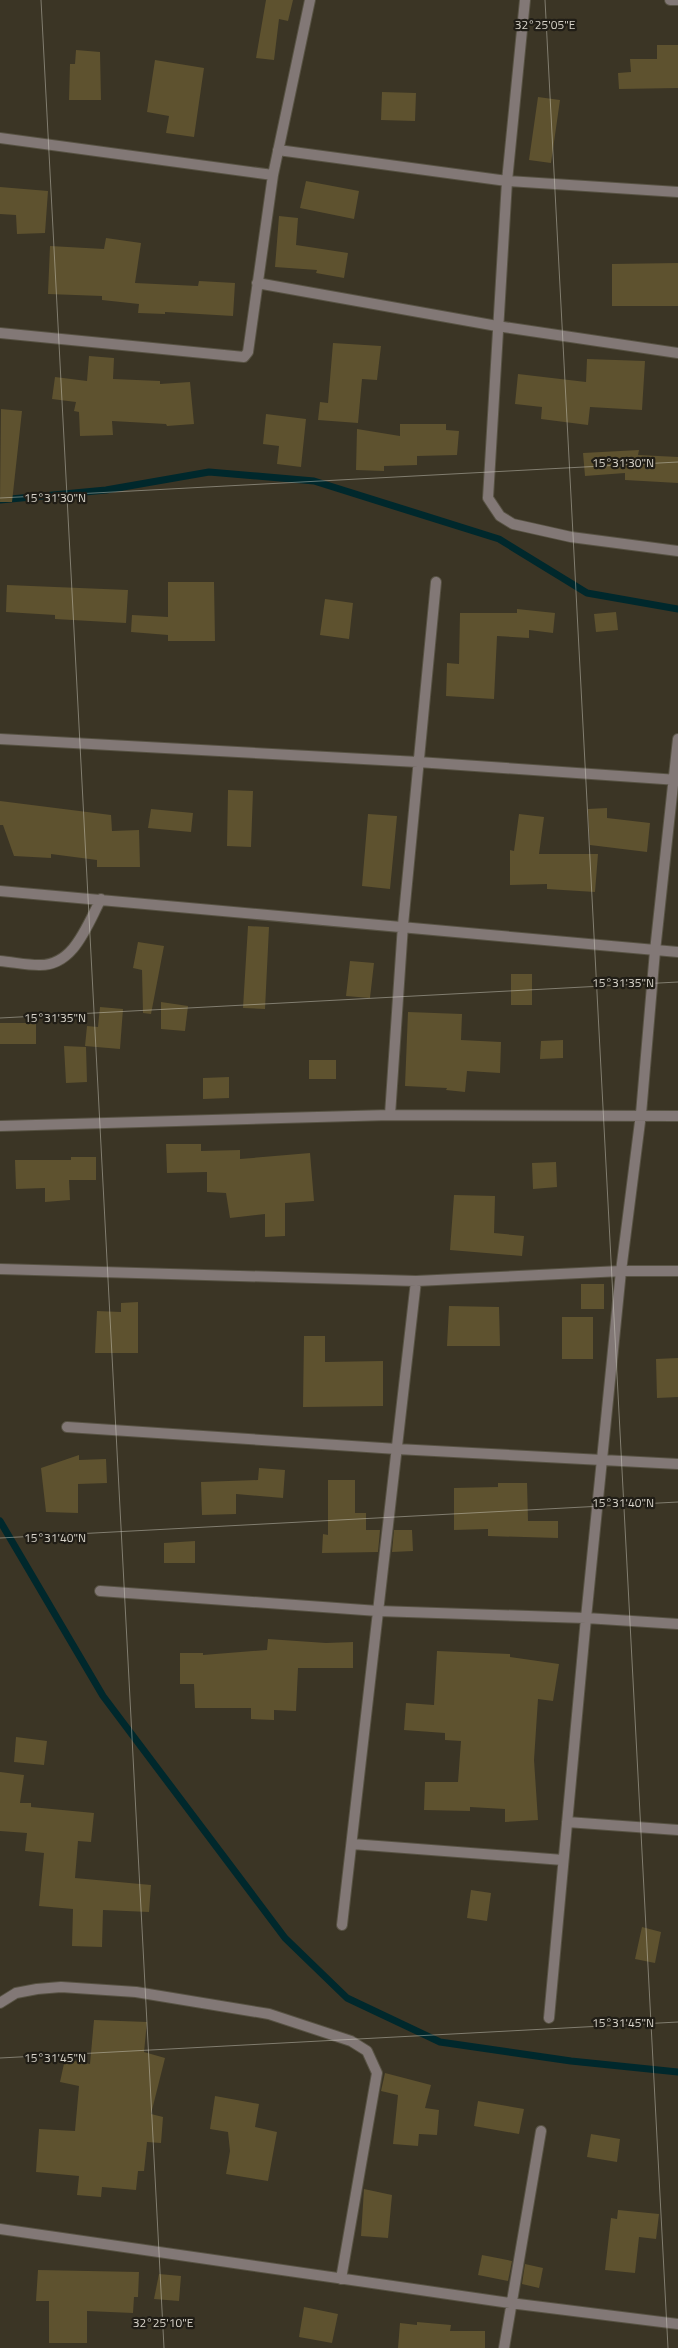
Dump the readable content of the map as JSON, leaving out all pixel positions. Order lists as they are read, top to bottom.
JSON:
{
  "coordinates": [
    "32°25'05\"E",
    "15°31'30\"N",
    "15°31'35\"N",
    "15°31'40\"N",
    "15°31'45\"N",
    "32°25'10\"E"
  ]
}
